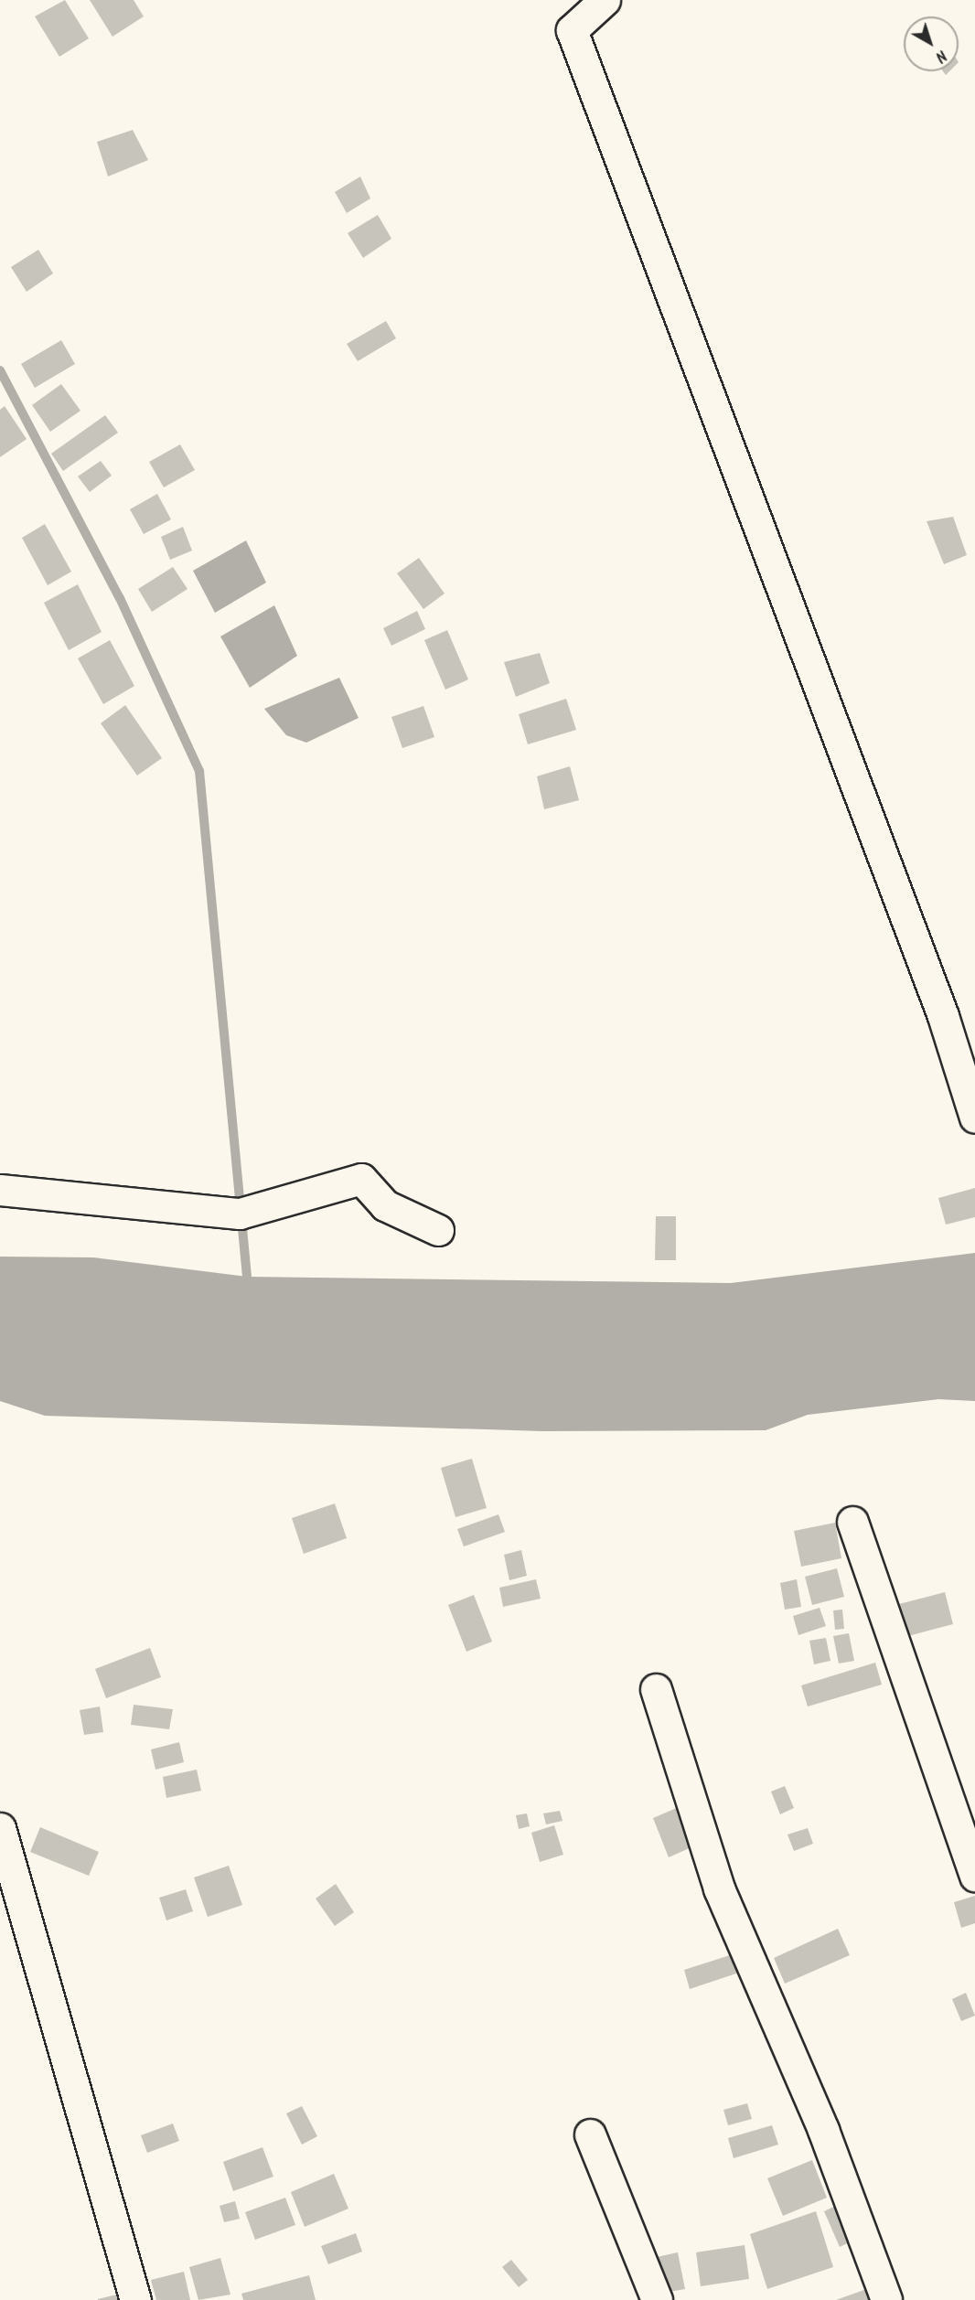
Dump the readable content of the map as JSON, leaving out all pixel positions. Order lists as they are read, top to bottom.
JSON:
{
  "north": "bottom right"
}
